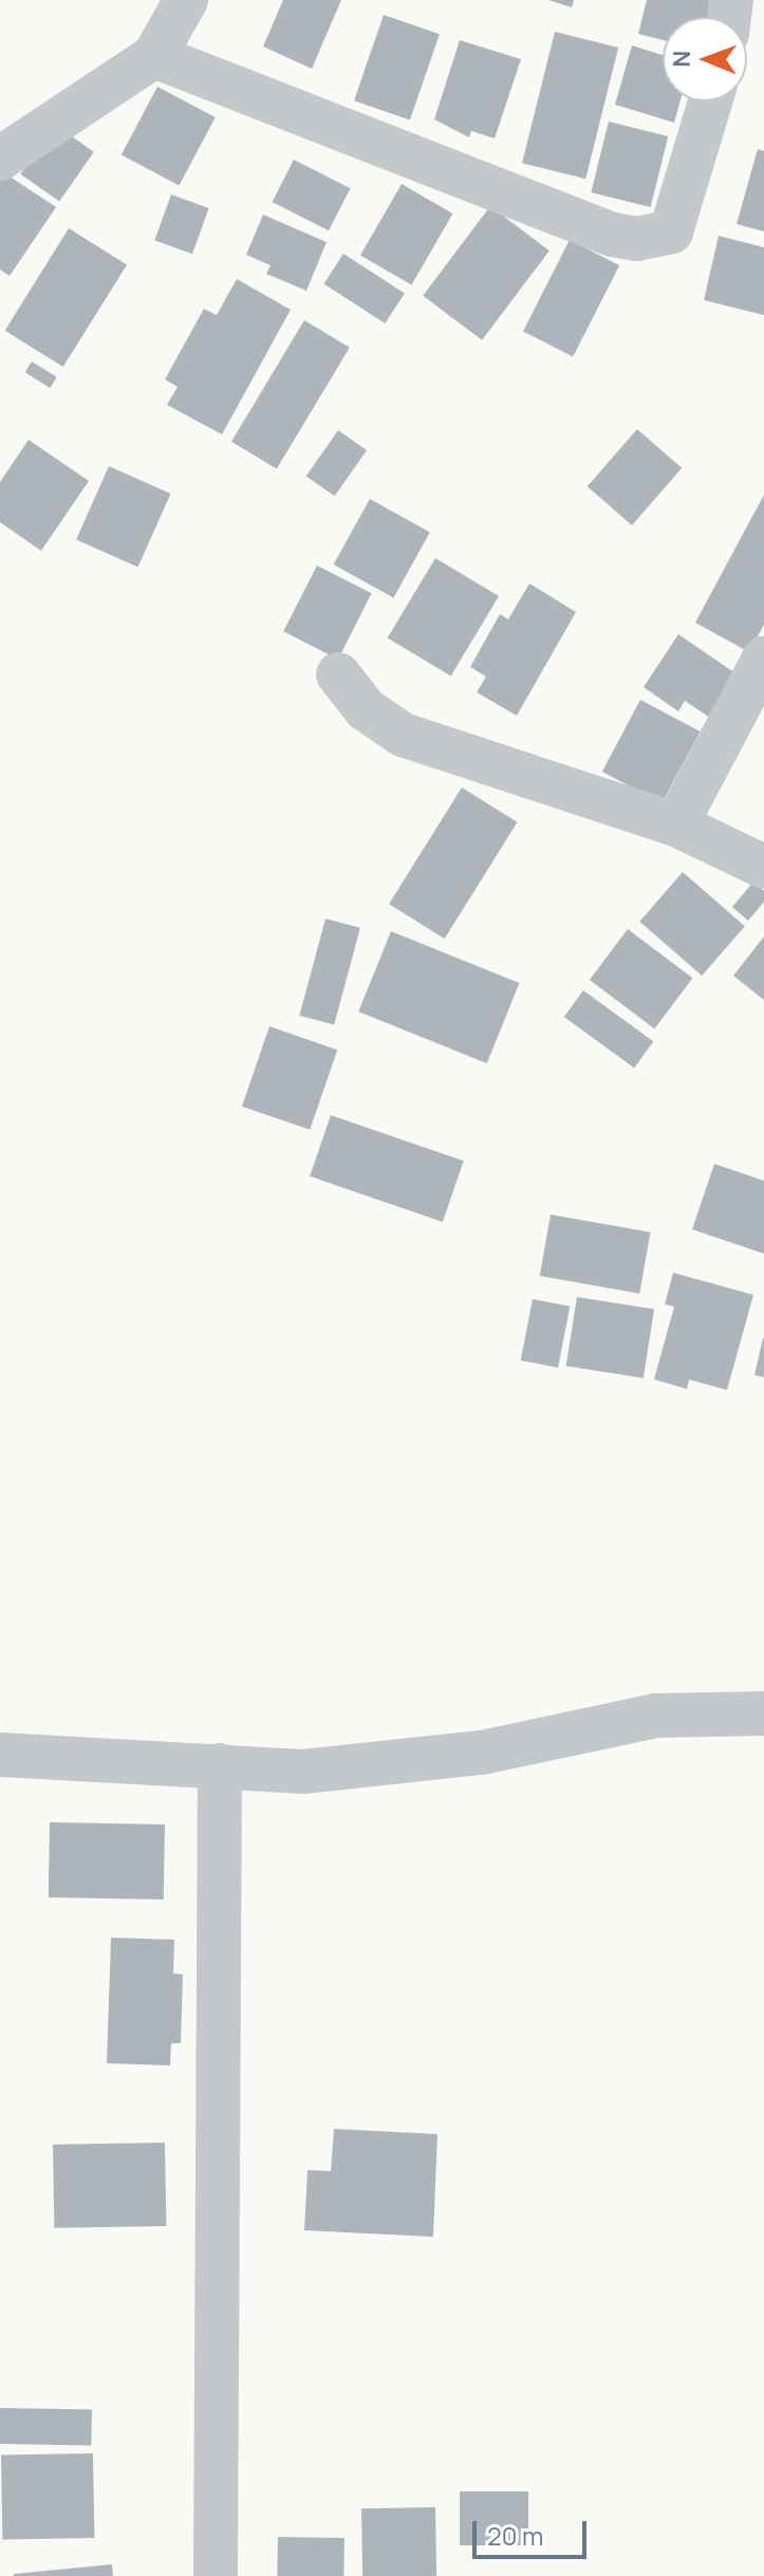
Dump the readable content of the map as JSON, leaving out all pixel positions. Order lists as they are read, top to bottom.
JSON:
{
  "scale_bar": "20 m",
  "north": "left"
}
